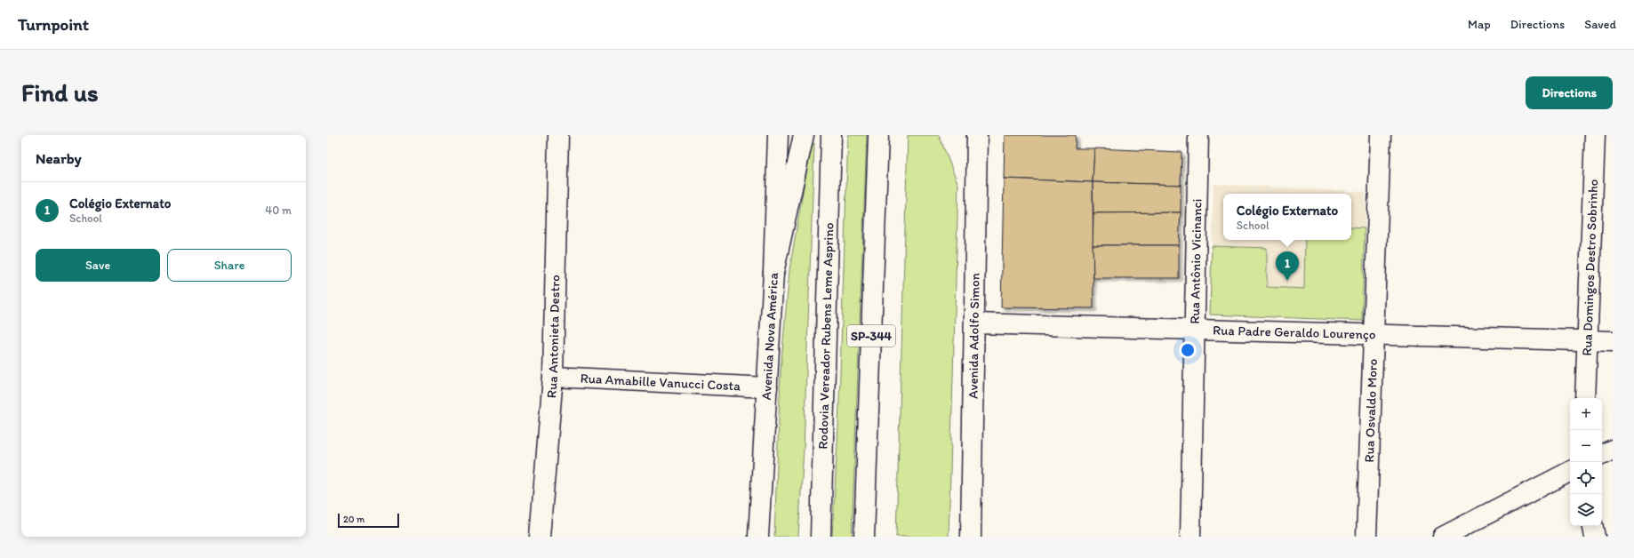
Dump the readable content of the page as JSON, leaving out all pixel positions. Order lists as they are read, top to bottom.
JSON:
{
  "streets": {
    "main road": [
      "Rua Antônio Vicinanci",
      "Rua Domingos Destro Sobrinho",
      "Rua Padre Geraldo Lourenço",
      "Rua Antonieta Destro",
      "Avenida Nova América",
      "Rodovia Vereador Rubens Leme Asprino",
      "SP-344",
      "Avenida Adolfo Simon",
      "Rua Amabille Vanucci Costa",
      "Rua Osvaldo Moro"
    ]
  },
  "crossings": [
    ["Rua Antônio Vicinanci", "Rua Padre Geraldo Lourenço"],
    ["Rua Domingos Destro Sobrinho", "Rua Padre Geraldo Lourenço"],
    ["Rua Padre Geraldo Lourenço", "Avenida Adolfo Simon"],
    ["Rua Padre Geraldo Lourenço", "Rua Osvaldo Moro"],
    ["Rua Antonieta Destro", "Rua Amabille Vanucci Costa"],
    ["Avenida Nova América", "Rua Amabille Vanucci Costa"]
  ],
  "scale_bar": "20 m",
  "page": {
    "header": "Turnpoint",
    "nav": ["Map", "Directions", "Saved"],
    "buttons": [
      "Directions",
      ["Save", "Share"]
    ],
    "title": "Find us",
    "heading": "Nearby",
    "list": [
      {
        "mark": "1",
        "name": "Colégio Externato",
        "note": "School",
        "value": "40 m"
      }
    ],
    "popup": ["Colégio Externato", "School"],
    "pins": "1",
    "map_buttons": ["+", "−"],
    "scale": "20 m"
  }
}
